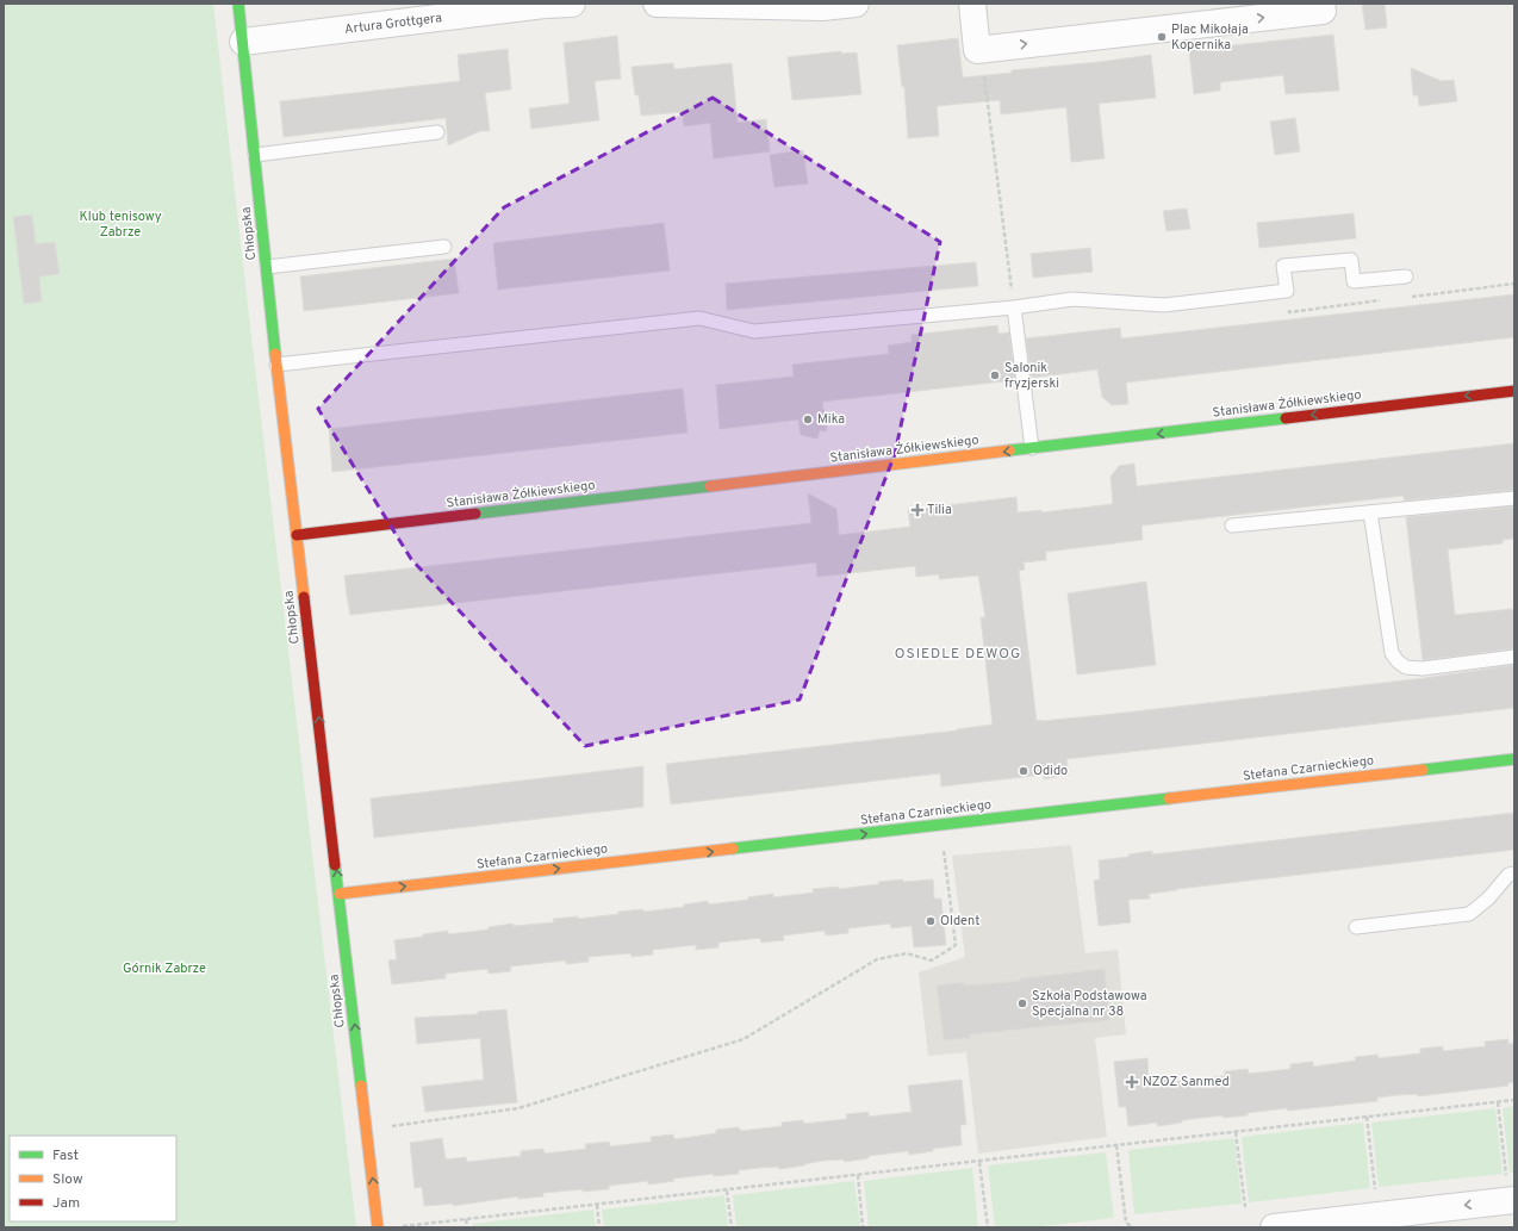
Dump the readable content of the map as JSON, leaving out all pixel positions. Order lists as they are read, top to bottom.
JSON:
{
  "streets": {
    "street": [
      "Artura Grottgera",
      "Chłopska",
      "Stanisława Żółkiewskiego",
      "Stefana Czarnieckiego"
    ]
  },
  "crossings": [
    ["Artura Grottgera", "Chłopska"],
    ["Chłopska", "Stanisława Żółkiewskiego"],
    ["Chłopska", "Stefana Czarnieckiego"]
  ],
  "one_way": ["Chłopska", "Stanisława Żółkiewskiego", "Stefana Czarnieckiego"],
  "districts": ["OSIEDLE DEWOG"],
  "parks": ["Klub tenisowy Zabrze", "Górnik Zabrze"],
  "places": {
    "other": [
      "Plac Mikołaja Kopernika",
      "Salonik fryzjerski",
      "Mika",
      "Odido",
      "Oldent",
      "Szkoła Podstawowa Specjalna nr 38"
    ],
    "health": ["Tilia", "NZOZ Sanmed"]
  },
  "legend": ["Fast", "Slow", "Jam"]
}
